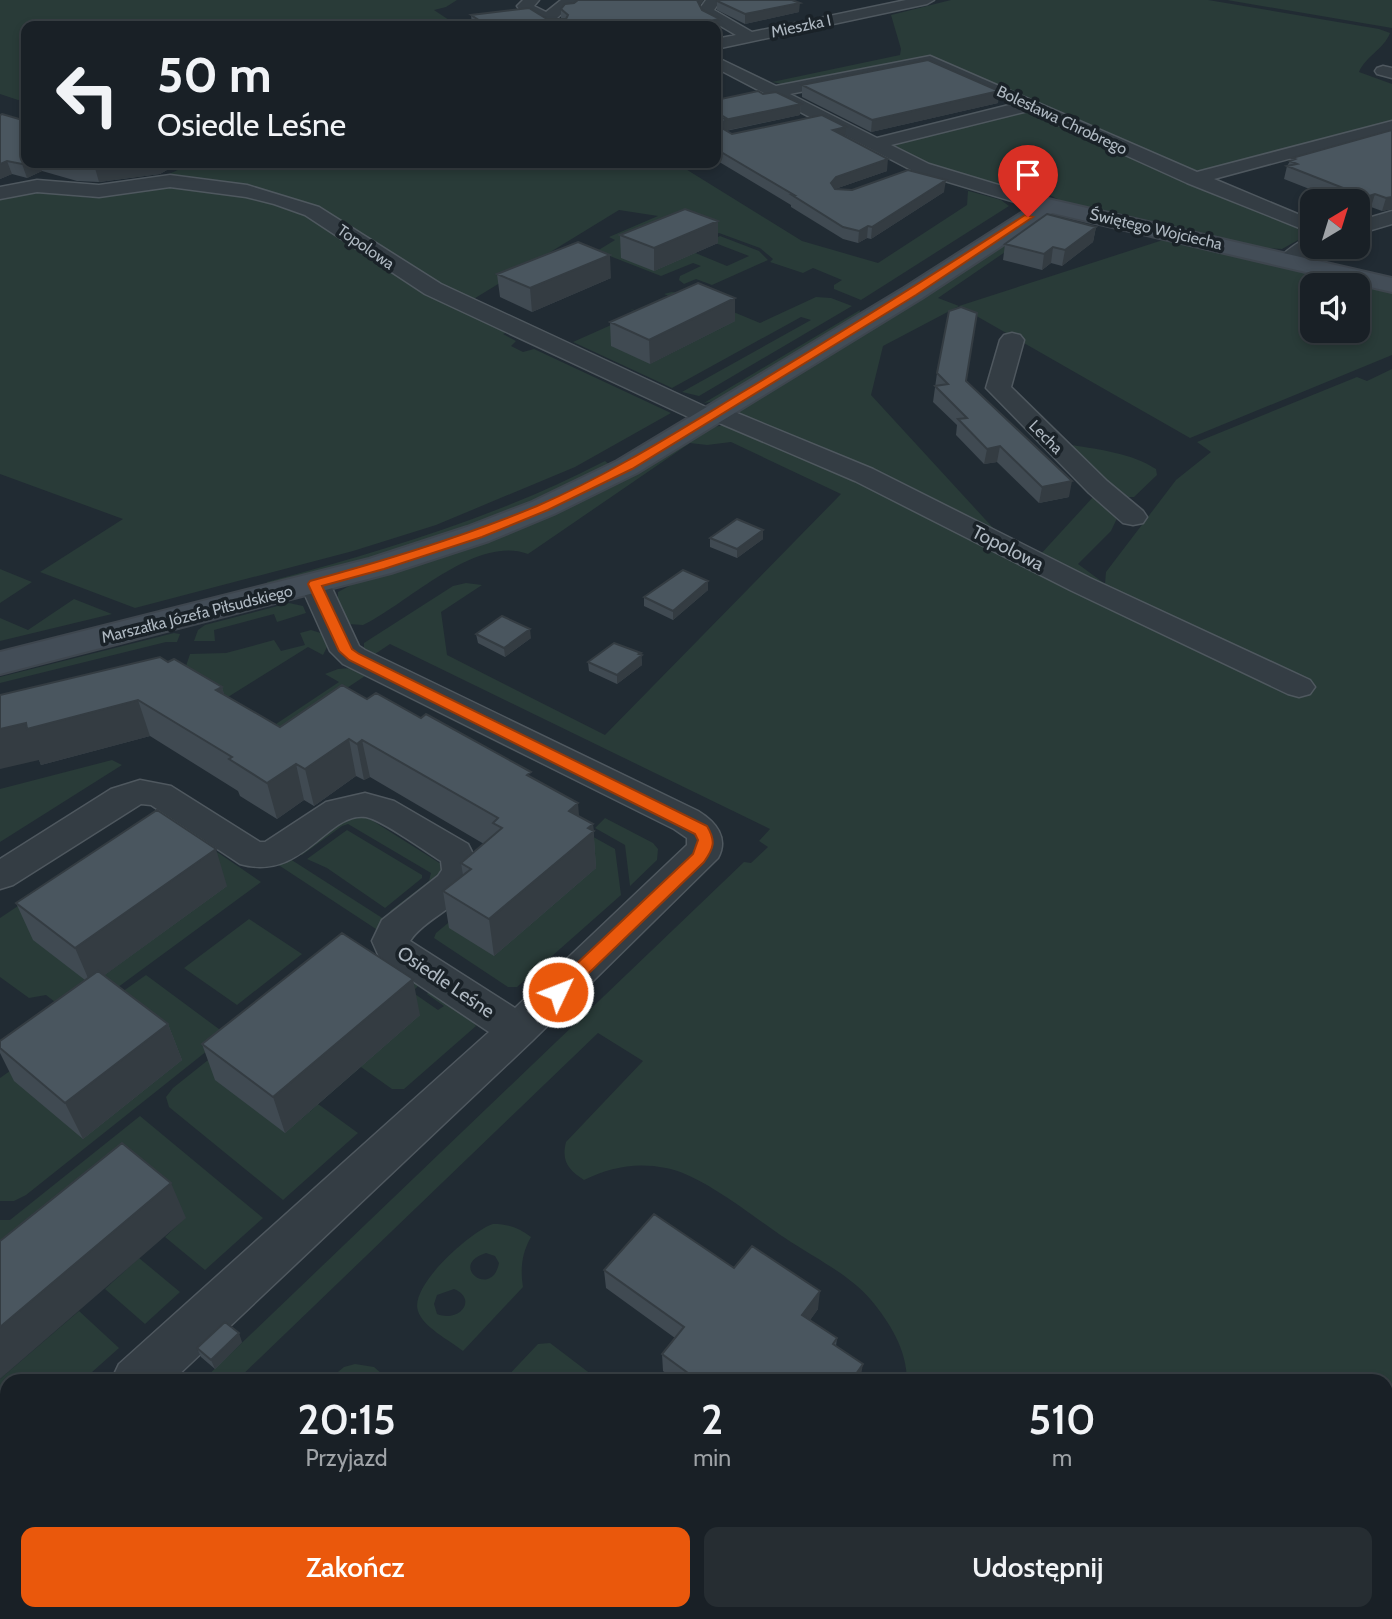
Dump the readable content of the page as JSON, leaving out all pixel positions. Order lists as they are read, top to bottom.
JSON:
{
  "streets": {
    "street": [
      "Mieszka I",
      "Bolesława Chrobrego",
      "Świętego Wojciecha",
      "Topolowa",
      "Lecha",
      "Marszałka Józefa Piłsudskiego",
      "Osiedle Leśne"
    ]
  },
  "crossings": [
    ["Bolesława Chrobrego", "Świętego Wojciecha"],
    ["Świętego Wojciecha", "Marszałka Józefa Piłsudskiego"],
    ["Topolowa", "Marszałka Józefa Piłsudskiego"],
    ["Marszałka Józefa Piłsudskiego", "Osiedle Leśne"]
  ],
  "north": "top right",
  "page": {
    "turn": ["50 m", "Osiedle Leśne"],
    "eta": [
      "20:15",
      "Przyjazd",
      "2",
      "min",
      "510",
      "m"
    ],
    "buttons": ["Zakończ", "Udostępnij"]
  }
}
